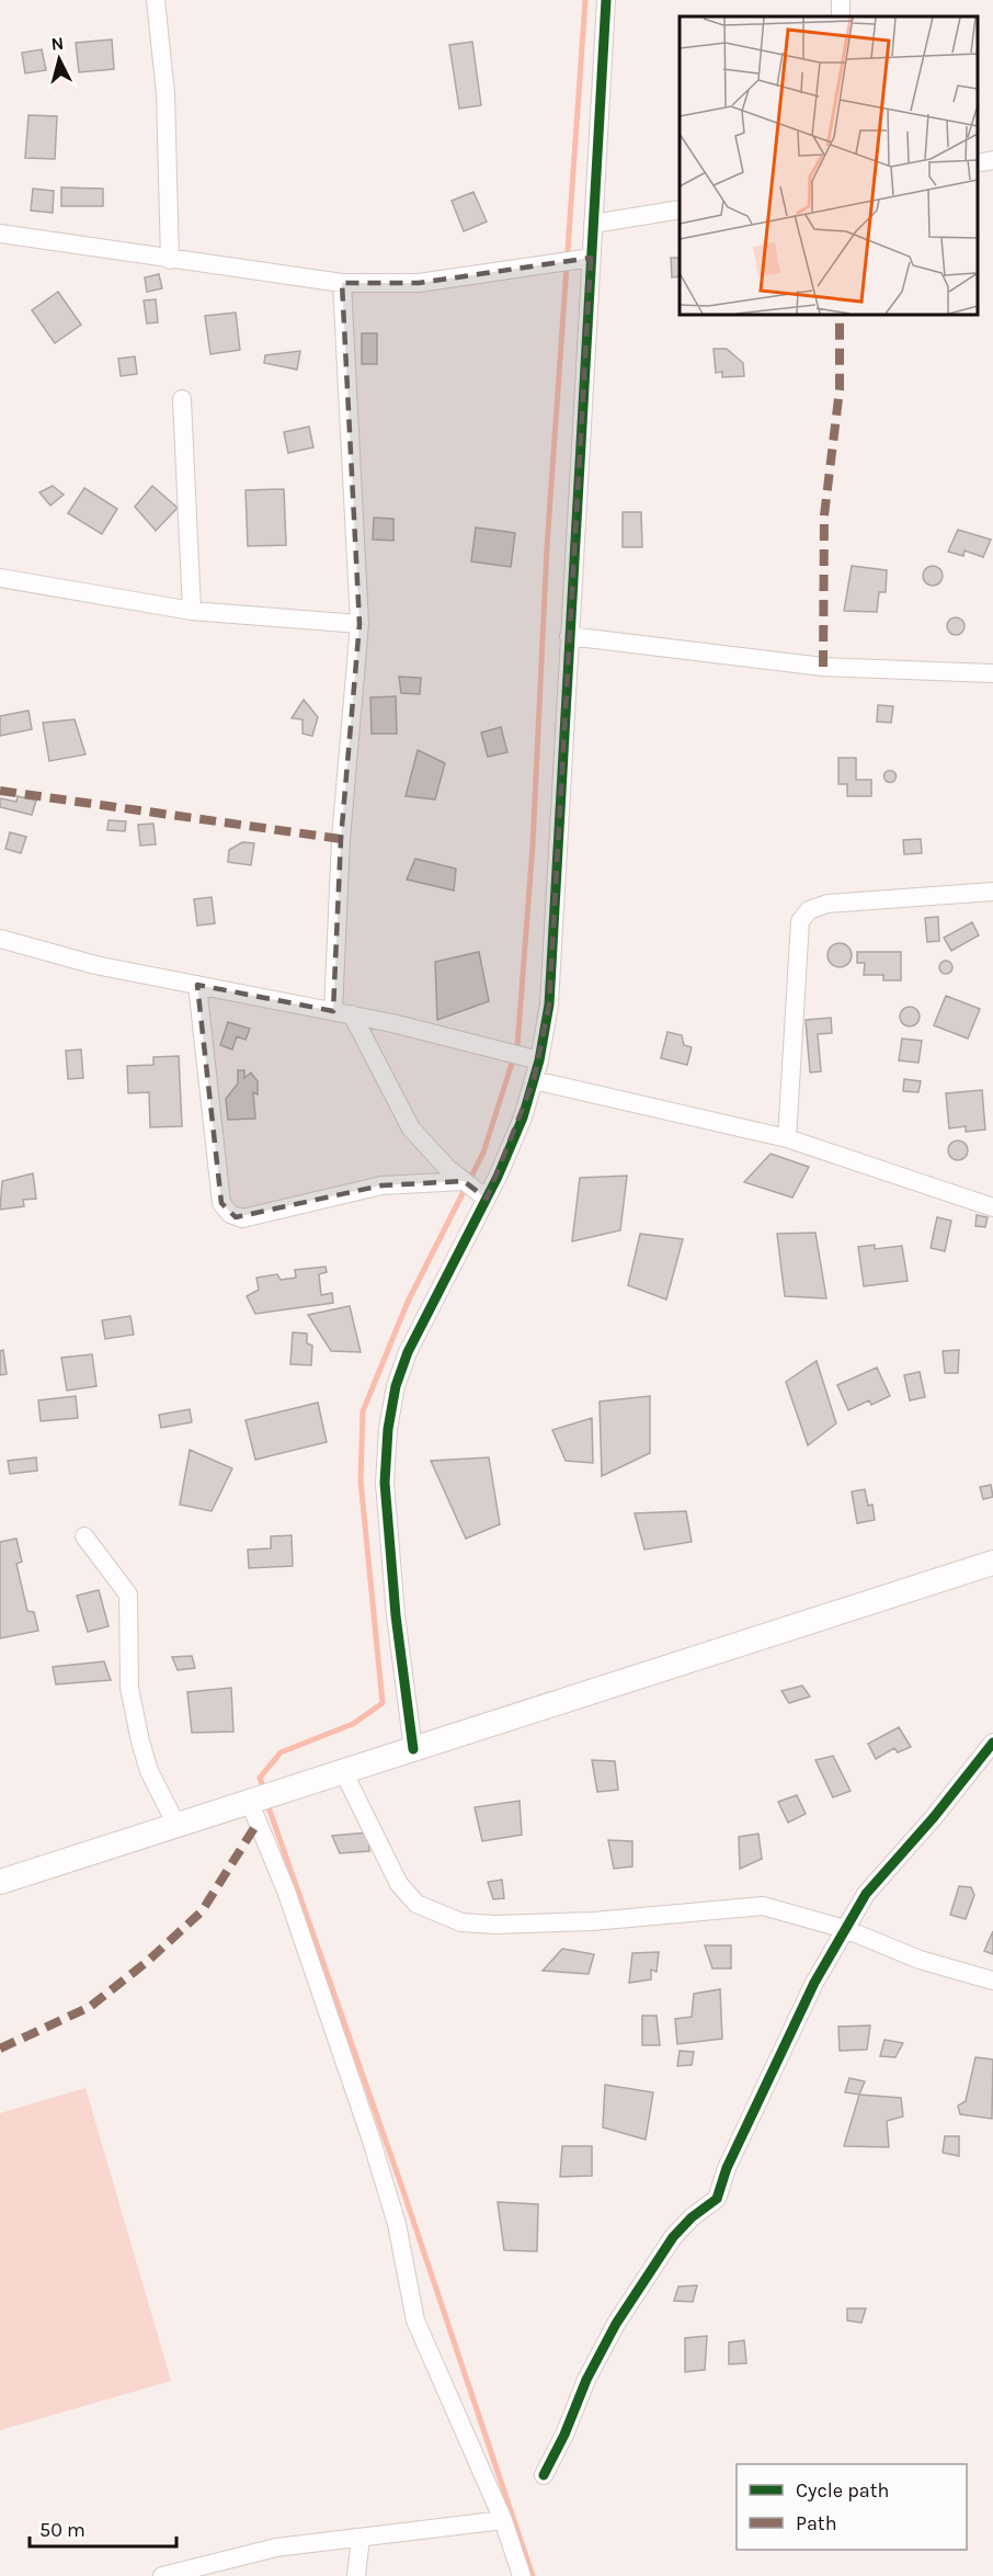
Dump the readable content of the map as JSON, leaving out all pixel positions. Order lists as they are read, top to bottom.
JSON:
{
  "legend": ["Cycle path", "Path"],
  "scale_bar": "50 m",
  "north": "top"
}
